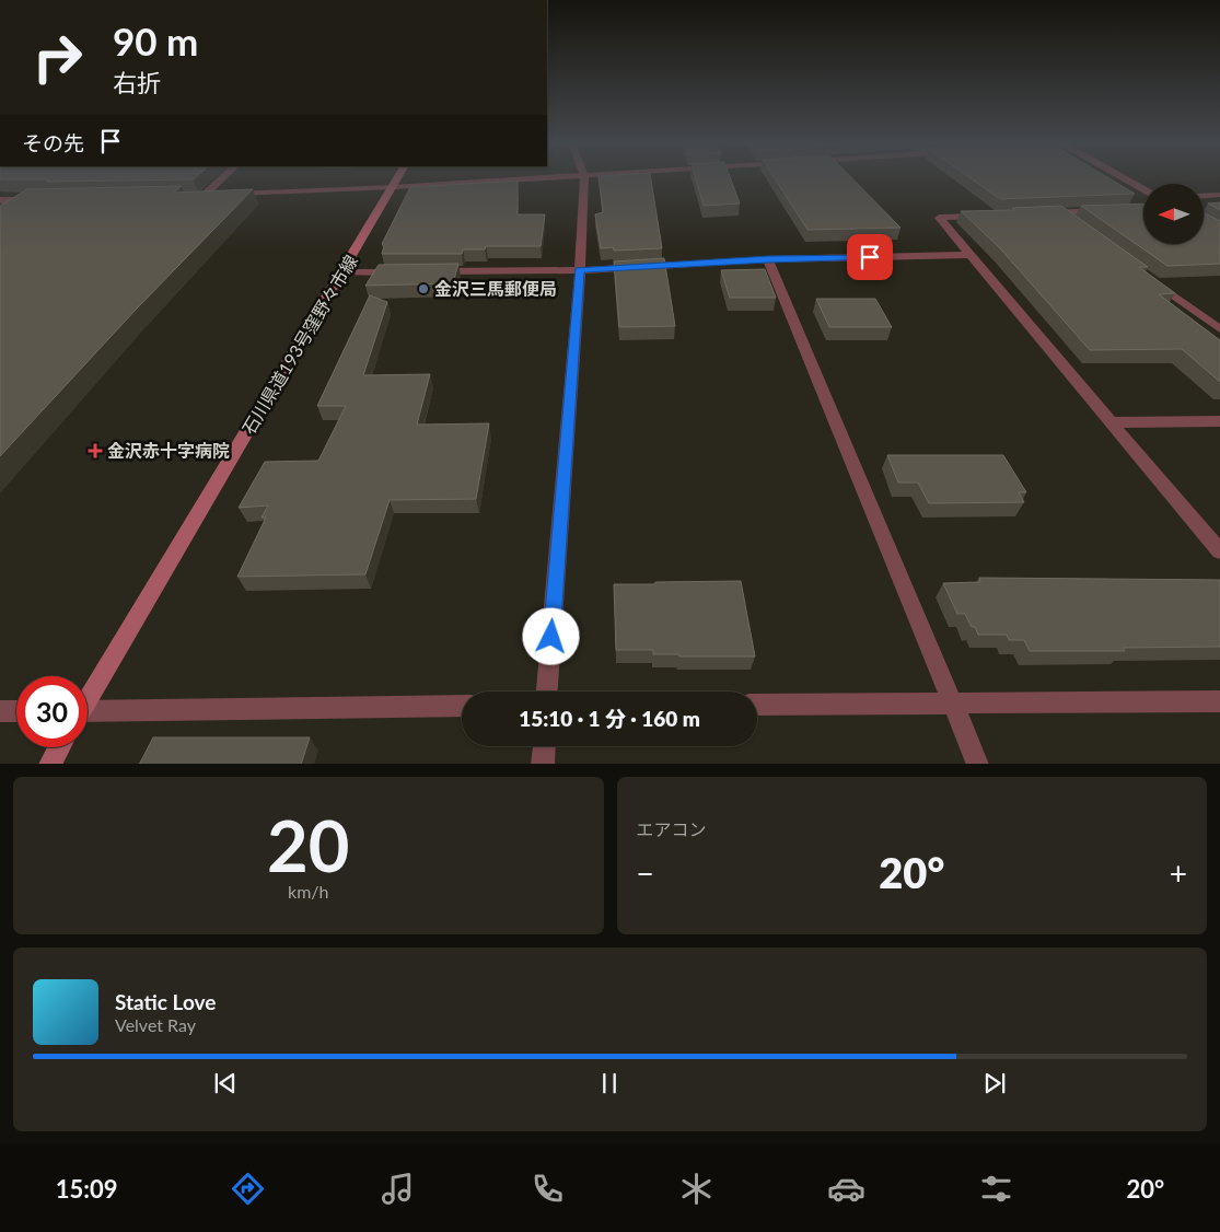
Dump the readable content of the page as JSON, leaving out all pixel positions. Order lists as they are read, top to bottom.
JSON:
{
  "streets": {
    "main road": ["石川県道193号窪野々市線"]
  },
  "places": {
    "other": ["金沢三馬郵便局"],
    "health": ["金沢赤十字病院"]
  },
  "north": "left",
  "page": {
    "turn": ["90 m", "右折"],
    "then": "その先",
    "limit": "30",
    "trip": "15:10 · 1 分 · 160 m",
    "tile": [
      ["20", "km/h"],
      "エアコン"
    ],
    "heat": ["−", "20°", "+"],
    "song": ["Static Love", "Velvet Ray"],
    "tabs": ["15:09", "20°"]
  }
}
